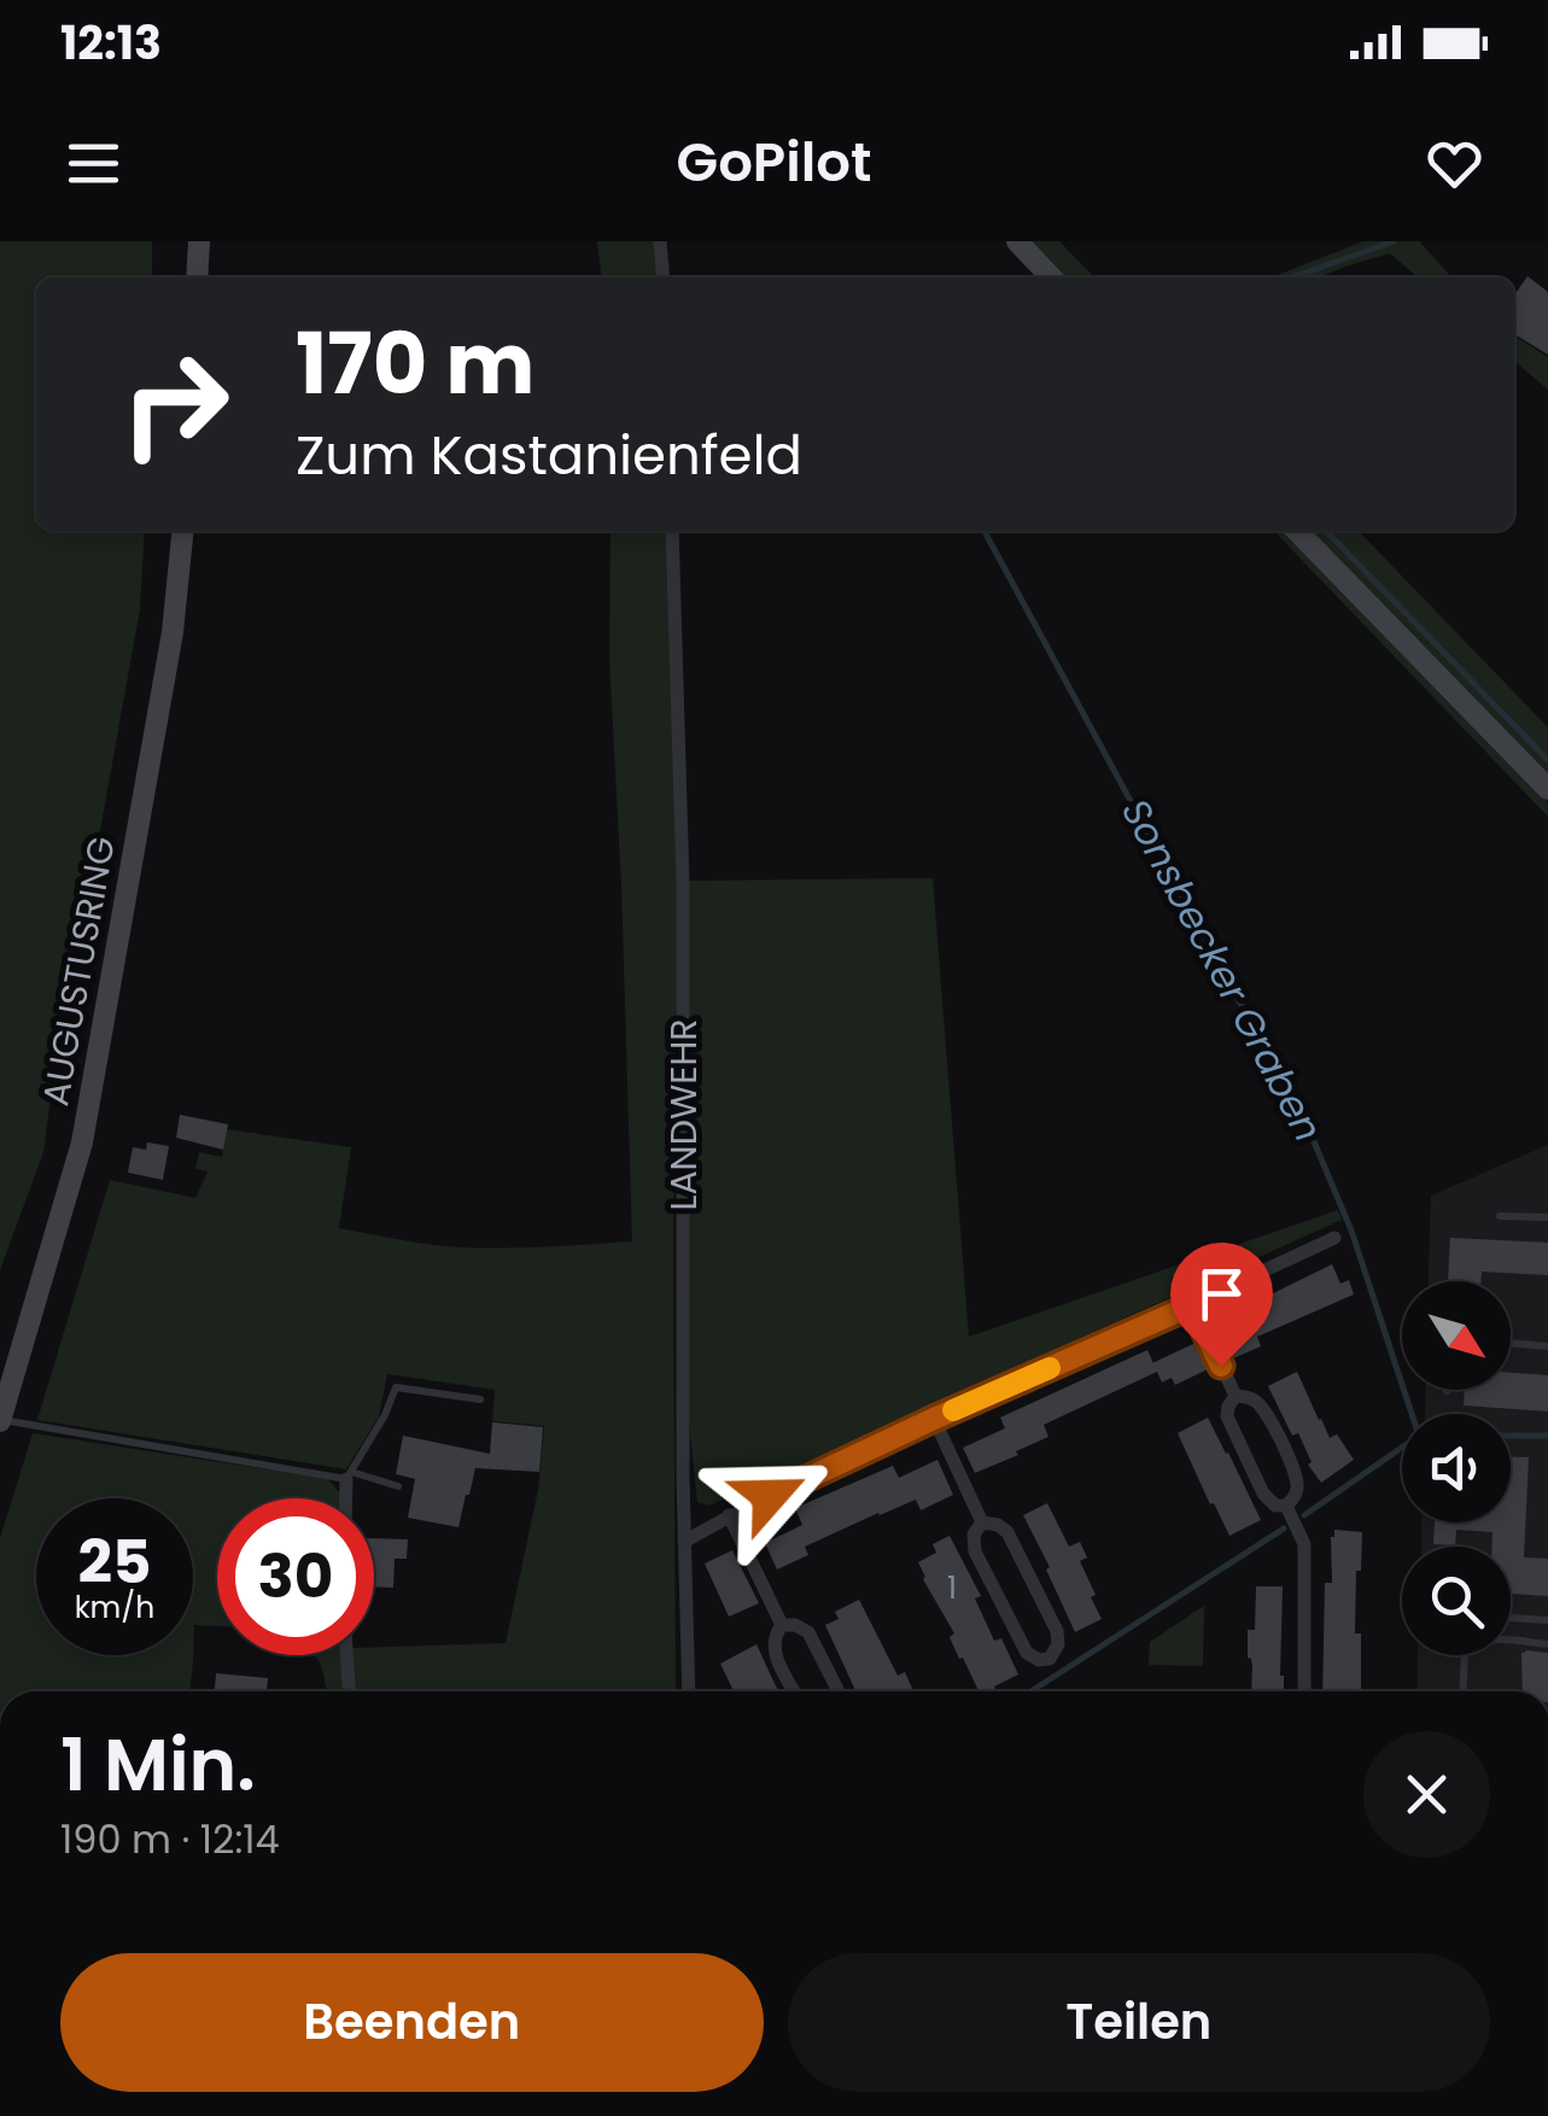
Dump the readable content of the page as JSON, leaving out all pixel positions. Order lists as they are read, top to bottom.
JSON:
{
  "streets": {
    "main road": ["AUGUSTUSRING"],
    "street": ["LANDWEHR"]
  },
  "water": ["Sonsbecker Graben"],
  "house_numbers": ["1"],
  "north": "bottom right",
  "page": {
    "status": "12:13",
    "header": "GoPilot",
    "turn": ["170 m", "Zum Kastanienfeld"],
    "speed": "25 km/h",
    "limit": "30",
    "heading": ["1 Min.", "190 m · 12:14"],
    "buttons": ["Beenden", "Teilen"]
  }
}
